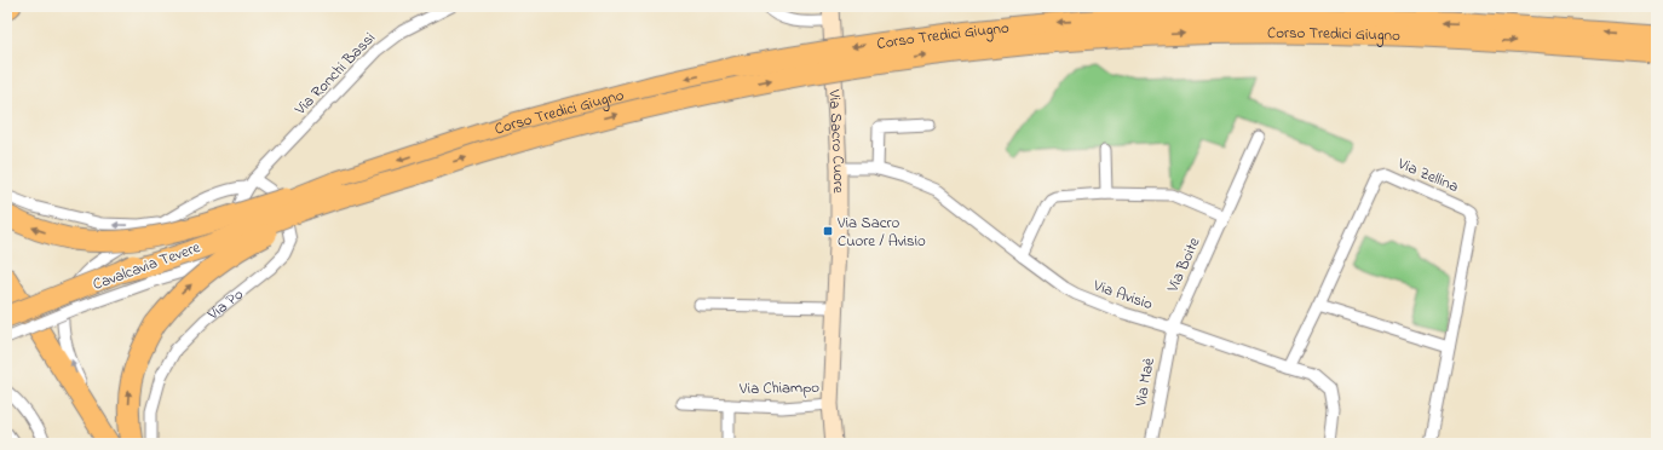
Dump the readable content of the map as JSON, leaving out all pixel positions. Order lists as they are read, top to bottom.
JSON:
{
  "streets": {
    "highway": ["Corso Tredici Giugno"],
    "street": [
      "Via Ronchi Bassi",
      "Via Sacro Cuore",
      "Via Zellina",
      "Via Boite",
      "Cavalcavia Tevere",
      "Via Avisio",
      "Via Po",
      "Via Maè",
      "Via Chiampo"
    ]
  },
  "crossings": [
    ["Via Ronchi Bassi", "Cavalcavia Tevere"],
    ["Via Ronchi Bassi", "Via Po"],
    ["Via Sacro Cuore", "Via Avisio"],
    ["Via Sacro Cuore", "Via Chiampo"],
    ["Via Zellina", "Via Avisio"],
    ["Via Boite", "Via Avisio"],
    ["Via Boite", "Via Maè"],
    ["Cavalcavia Tevere", "Via Po"],
    ["Via Avisio", "Via Maè"]
  ],
  "places": {
    "transit": ["Via Sacro Cuore / Avisio"]
  }
}
